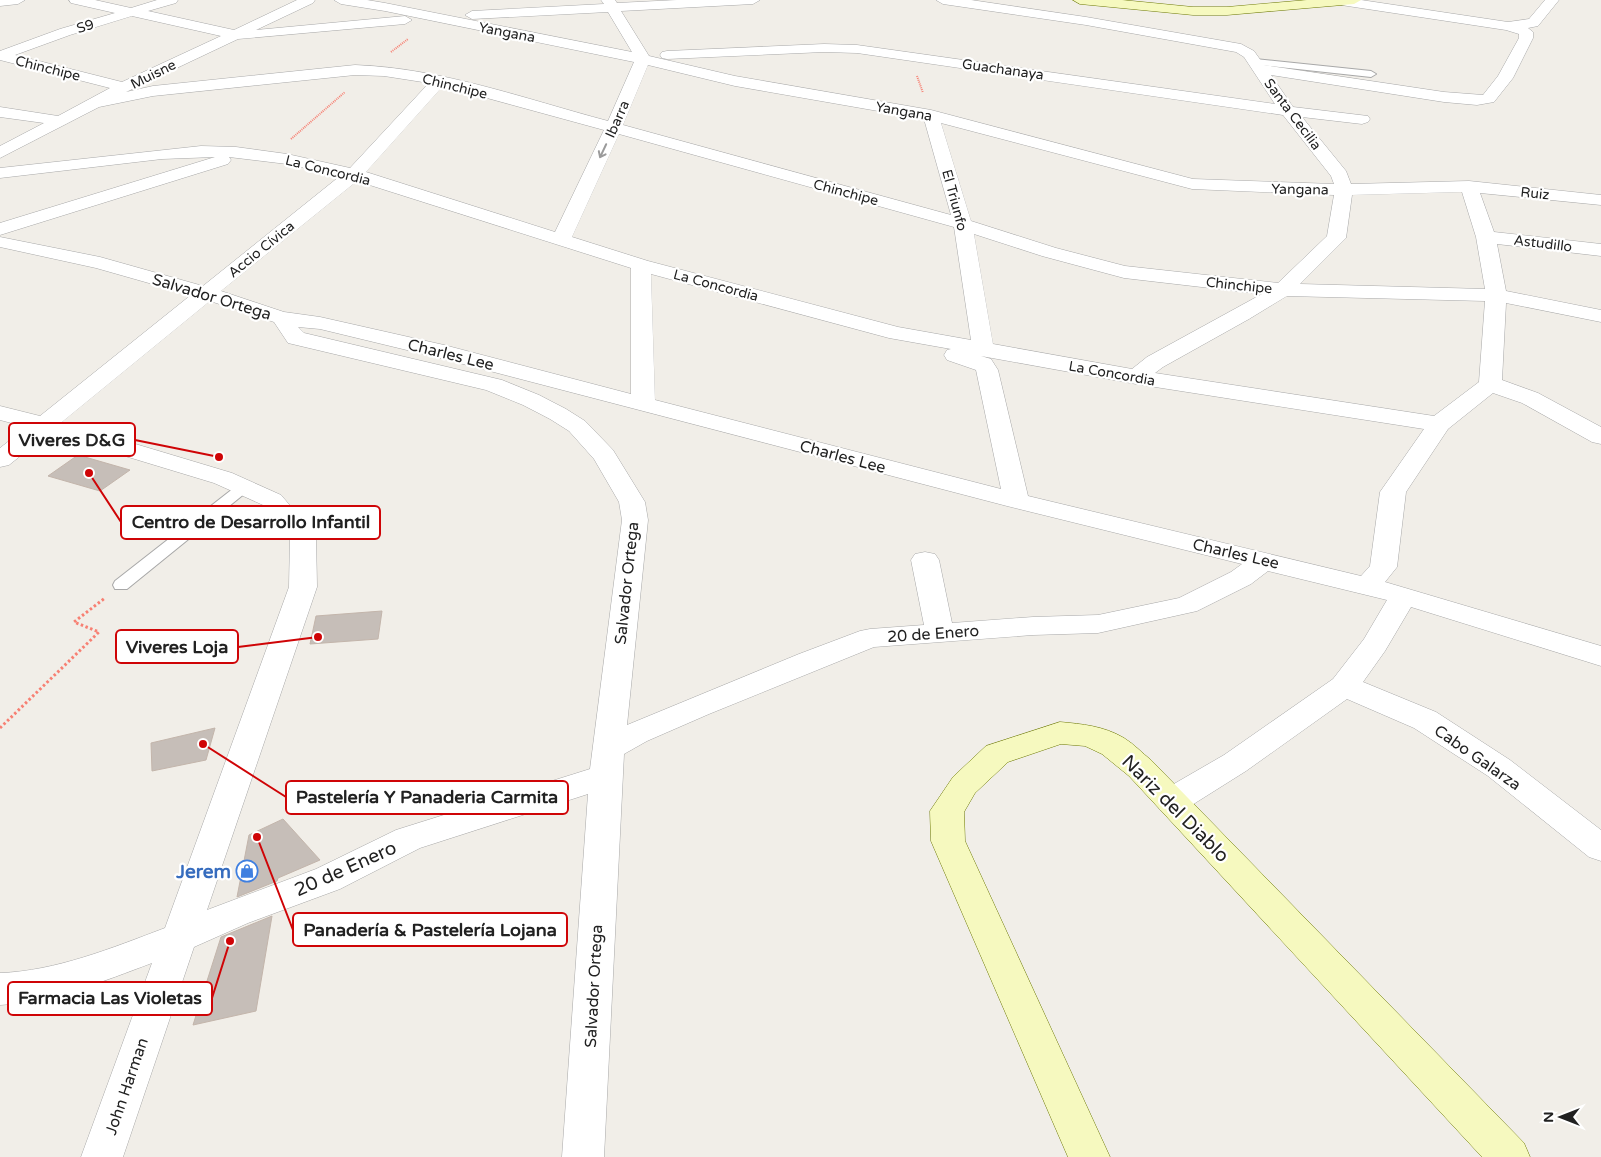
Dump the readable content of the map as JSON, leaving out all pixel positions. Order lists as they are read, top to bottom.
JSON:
{
  "streets": {
    "street": [
      "S9",
      "Yangana",
      "Chinchipe",
      "Guachanaya",
      "Muisne",
      "Santa Cecilia",
      "Ibarra",
      "La Concordia",
      "Ruiz",
      "El Triunfo",
      "Astudillo",
      "Accio Cívica",
      "Salvador Ortega",
      "Charles Lee",
      "20 de Enero",
      "Cabo Galarza",
      "Nariz del Diablo",
      "John Harman"
    ]
  },
  "crossings": [
    ["S9", "Chinchipe"],
    ["Yangana", "Guachanaya"],
    ["Yangana", "Santa Cecilia"],
    ["Yangana", "Ibarra"],
    ["Yangana", "Ruiz"],
    ["Yangana", "El Triunfo"],
    ["Chinchipe", "Muisne"],
    ["Chinchipe", "Ibarra"],
    ["Chinchipe", "El Triunfo"],
    ["Chinchipe", "Accio Cívica"],
    ["Guachanaya", "Santa Cecilia"],
    ["Guachanaya", "Ibarra"],
    ["Ibarra", "La Concordia"],
    ["La Concordia", "El Triunfo"],
    ["La Concordia", "Accio Cívica"],
    ["Accio Cívica", "Salvador Ortega"],
    ["Accio Cívica", "John Harman"],
    ["Salvador Ortega", "Charles Lee"],
    ["Salvador Ortega", "20 de Enero"],
    ["Charles Lee", "20 de Enero"],
    ["20 de Enero", "John Harman"]
  ],
  "one_way": ["Ibarra"],
  "places": {
    "other": [
      "Viveres D&G",
      "Centro de Desarrollo Infantil",
      "Viveres Loja",
      "Pastelería Y Panaderia Carmita",
      "Panadería & Pastelería Lojana",
      "Farmacia Las Violetas"
    ],
    "shop": ["Jerem"]
  },
  "north": "left"
}
